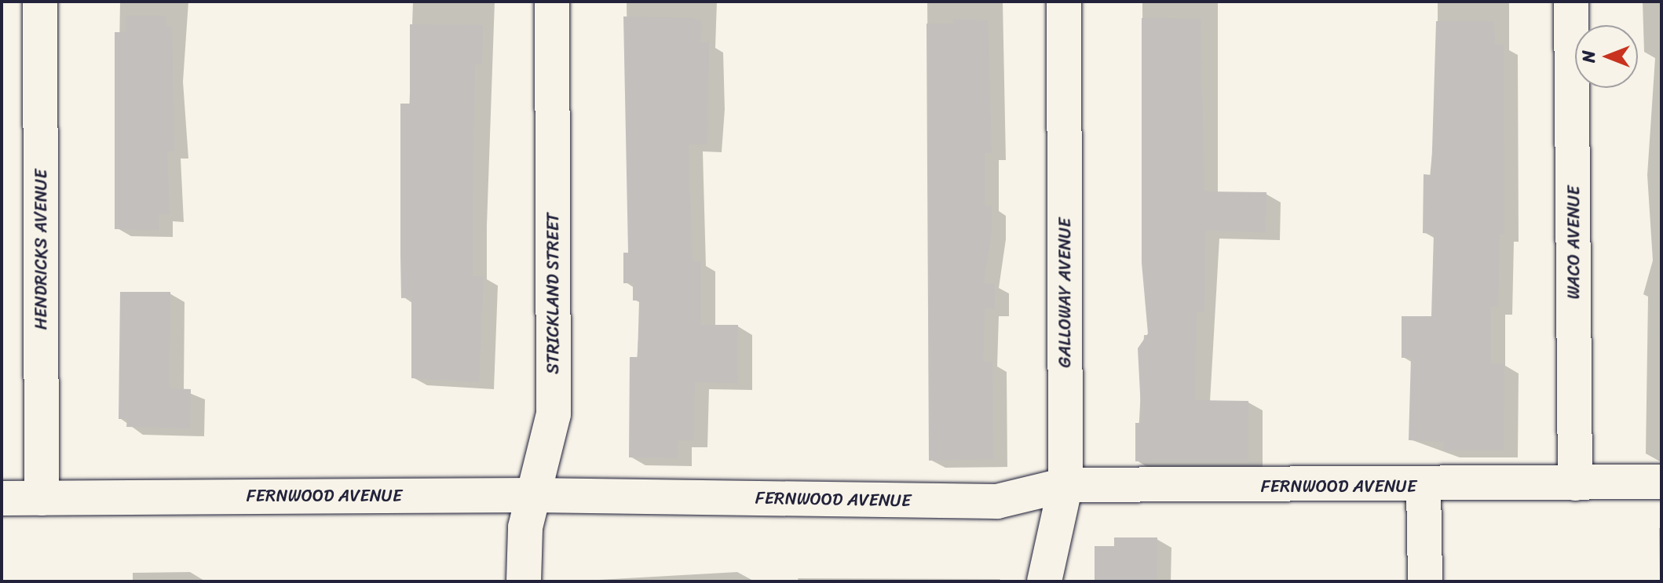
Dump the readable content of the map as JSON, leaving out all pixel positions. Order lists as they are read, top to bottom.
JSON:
{
  "streets": {
    "street": [
      "WACO AVENUE",
      "HENDRICKS AVENUE",
      "GALLOWAY AVENUE",
      "STRICKLAND STREET",
      "FERNWOOD AVENUE"
    ]
  },
  "crossings": [
    ["WACO AVENUE", "FERNWOOD AVENUE"],
    ["HENDRICKS AVENUE", "FERNWOOD AVENUE"],
    ["GALLOWAY AVENUE", "FERNWOOD AVENUE"],
    ["STRICKLAND STREET", "FERNWOOD AVENUE"]
  ],
  "north": "left"
}
